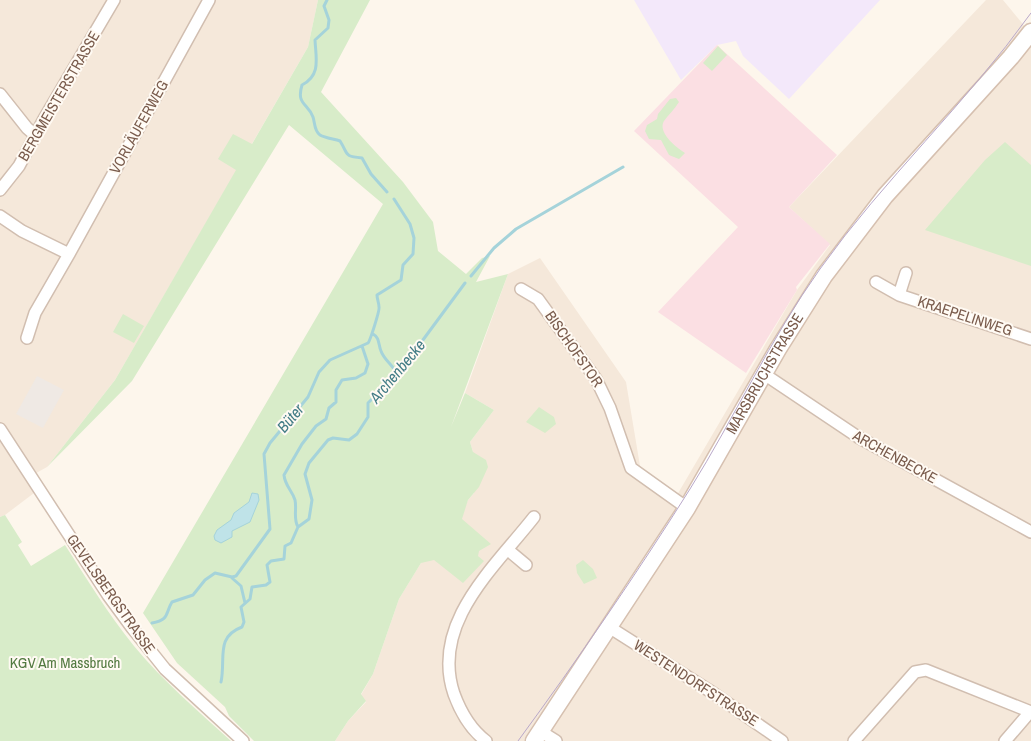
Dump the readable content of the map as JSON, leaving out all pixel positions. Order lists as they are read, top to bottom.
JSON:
{
  "streets": {
    "street": [
      "BERGMEISTERSTRASSE",
      "VORLÄUFERWEG",
      "KRAEPELINWEG",
      "BISCHOFSTOR",
      "MARSBRUCHSTRASSE",
      "ARCHENBECKE",
      "GEVELSBERGSTRASSE",
      "WESTENDORFSTRASSE"
    ]
  },
  "crossings": [
    ["BISCHOFSTOR", "MARSBRUCHSTRASSE"],
    ["MARSBRUCHSTRASSE", "ARCHENBECKE"],
    ["MARSBRUCHSTRASSE", "WESTENDORFSTRASSE"]
  ],
  "water": ["Archenbecke", "Büter"],
  "parks": ["KGV Am Massbruch"]
}
